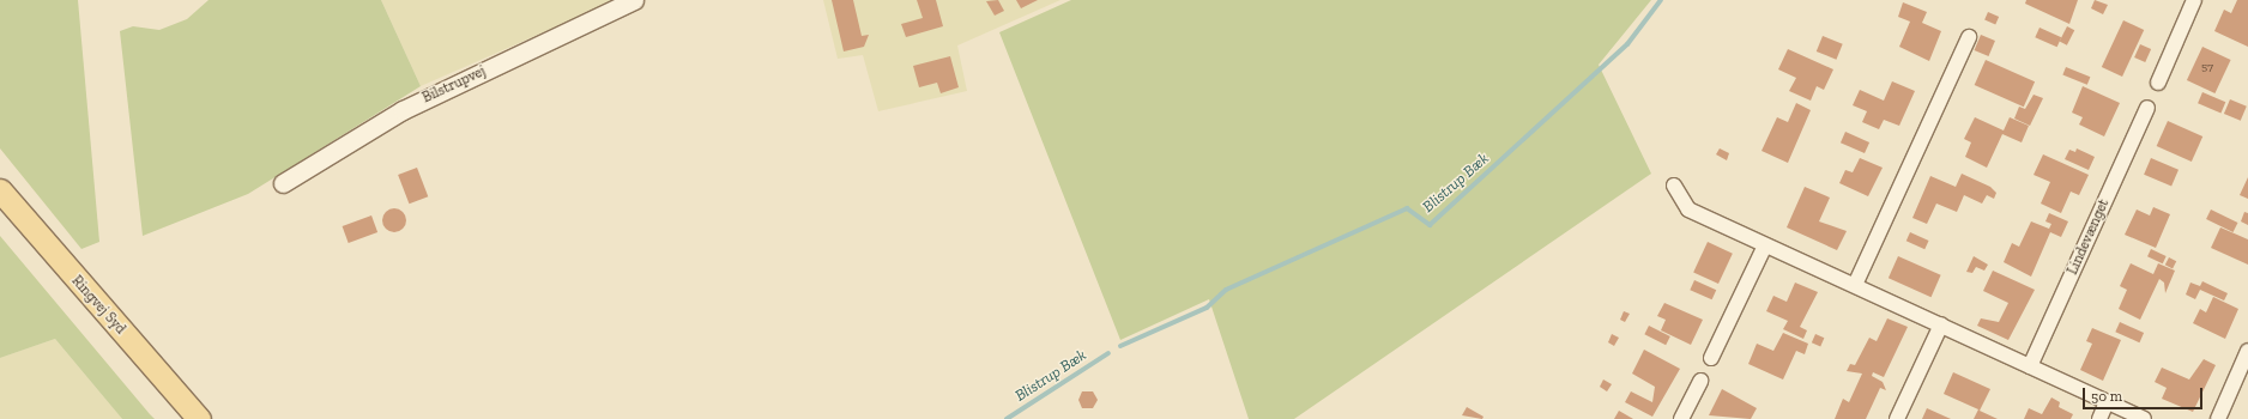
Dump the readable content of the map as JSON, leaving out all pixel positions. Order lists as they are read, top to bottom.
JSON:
{
  "streets": {
    "main road": ["Ringvej Syd"],
    "street": ["Bilstrupvej", "Lindevænget"]
  },
  "water": ["Blistrup Bæk"],
  "house_numbers": ["57"],
  "scale_bar": "50 m"
}
